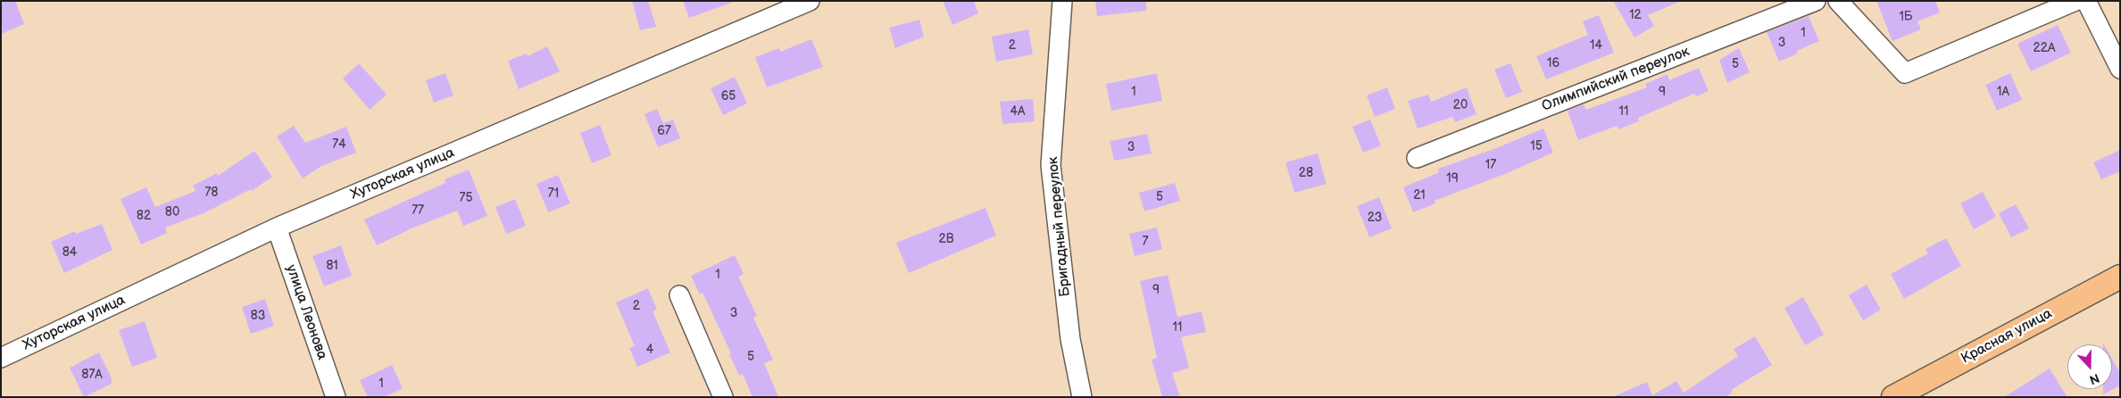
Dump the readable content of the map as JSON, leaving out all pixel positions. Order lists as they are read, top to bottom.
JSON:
{
  "streets": {
    "main road": ["Красная улица"],
    "street": [
      "Олимпийский переулок",
      "Хуторская улица",
      "Бригадный переулок",
      "улица Леонова"
    ]
  },
  "crossings": [
    ["Хуторская улица", "улица Леонова"]
  ],
  "house_numbers": [
    "12",
    "1Б",
    "1",
    "3",
    "2",
    "14",
    "22А",
    "16",
    "5",
    "1",
    "9",
    "1А",
    "65",
    "20",
    "4А",
    "11",
    "67",
    "74",
    "15",
    "3",
    "17",
    "28",
    "19",
    "78",
    "71",
    "21",
    "5",
    "75",
    "77",
    "80",
    "82",
    "23",
    "2В",
    "7",
    "84",
    "81",
    "1",
    "9",
    "2",
    "3",
    "83",
    "11",
    "4",
    "5",
    "87А",
    "1"
  ],
  "north": "bottom"
}
